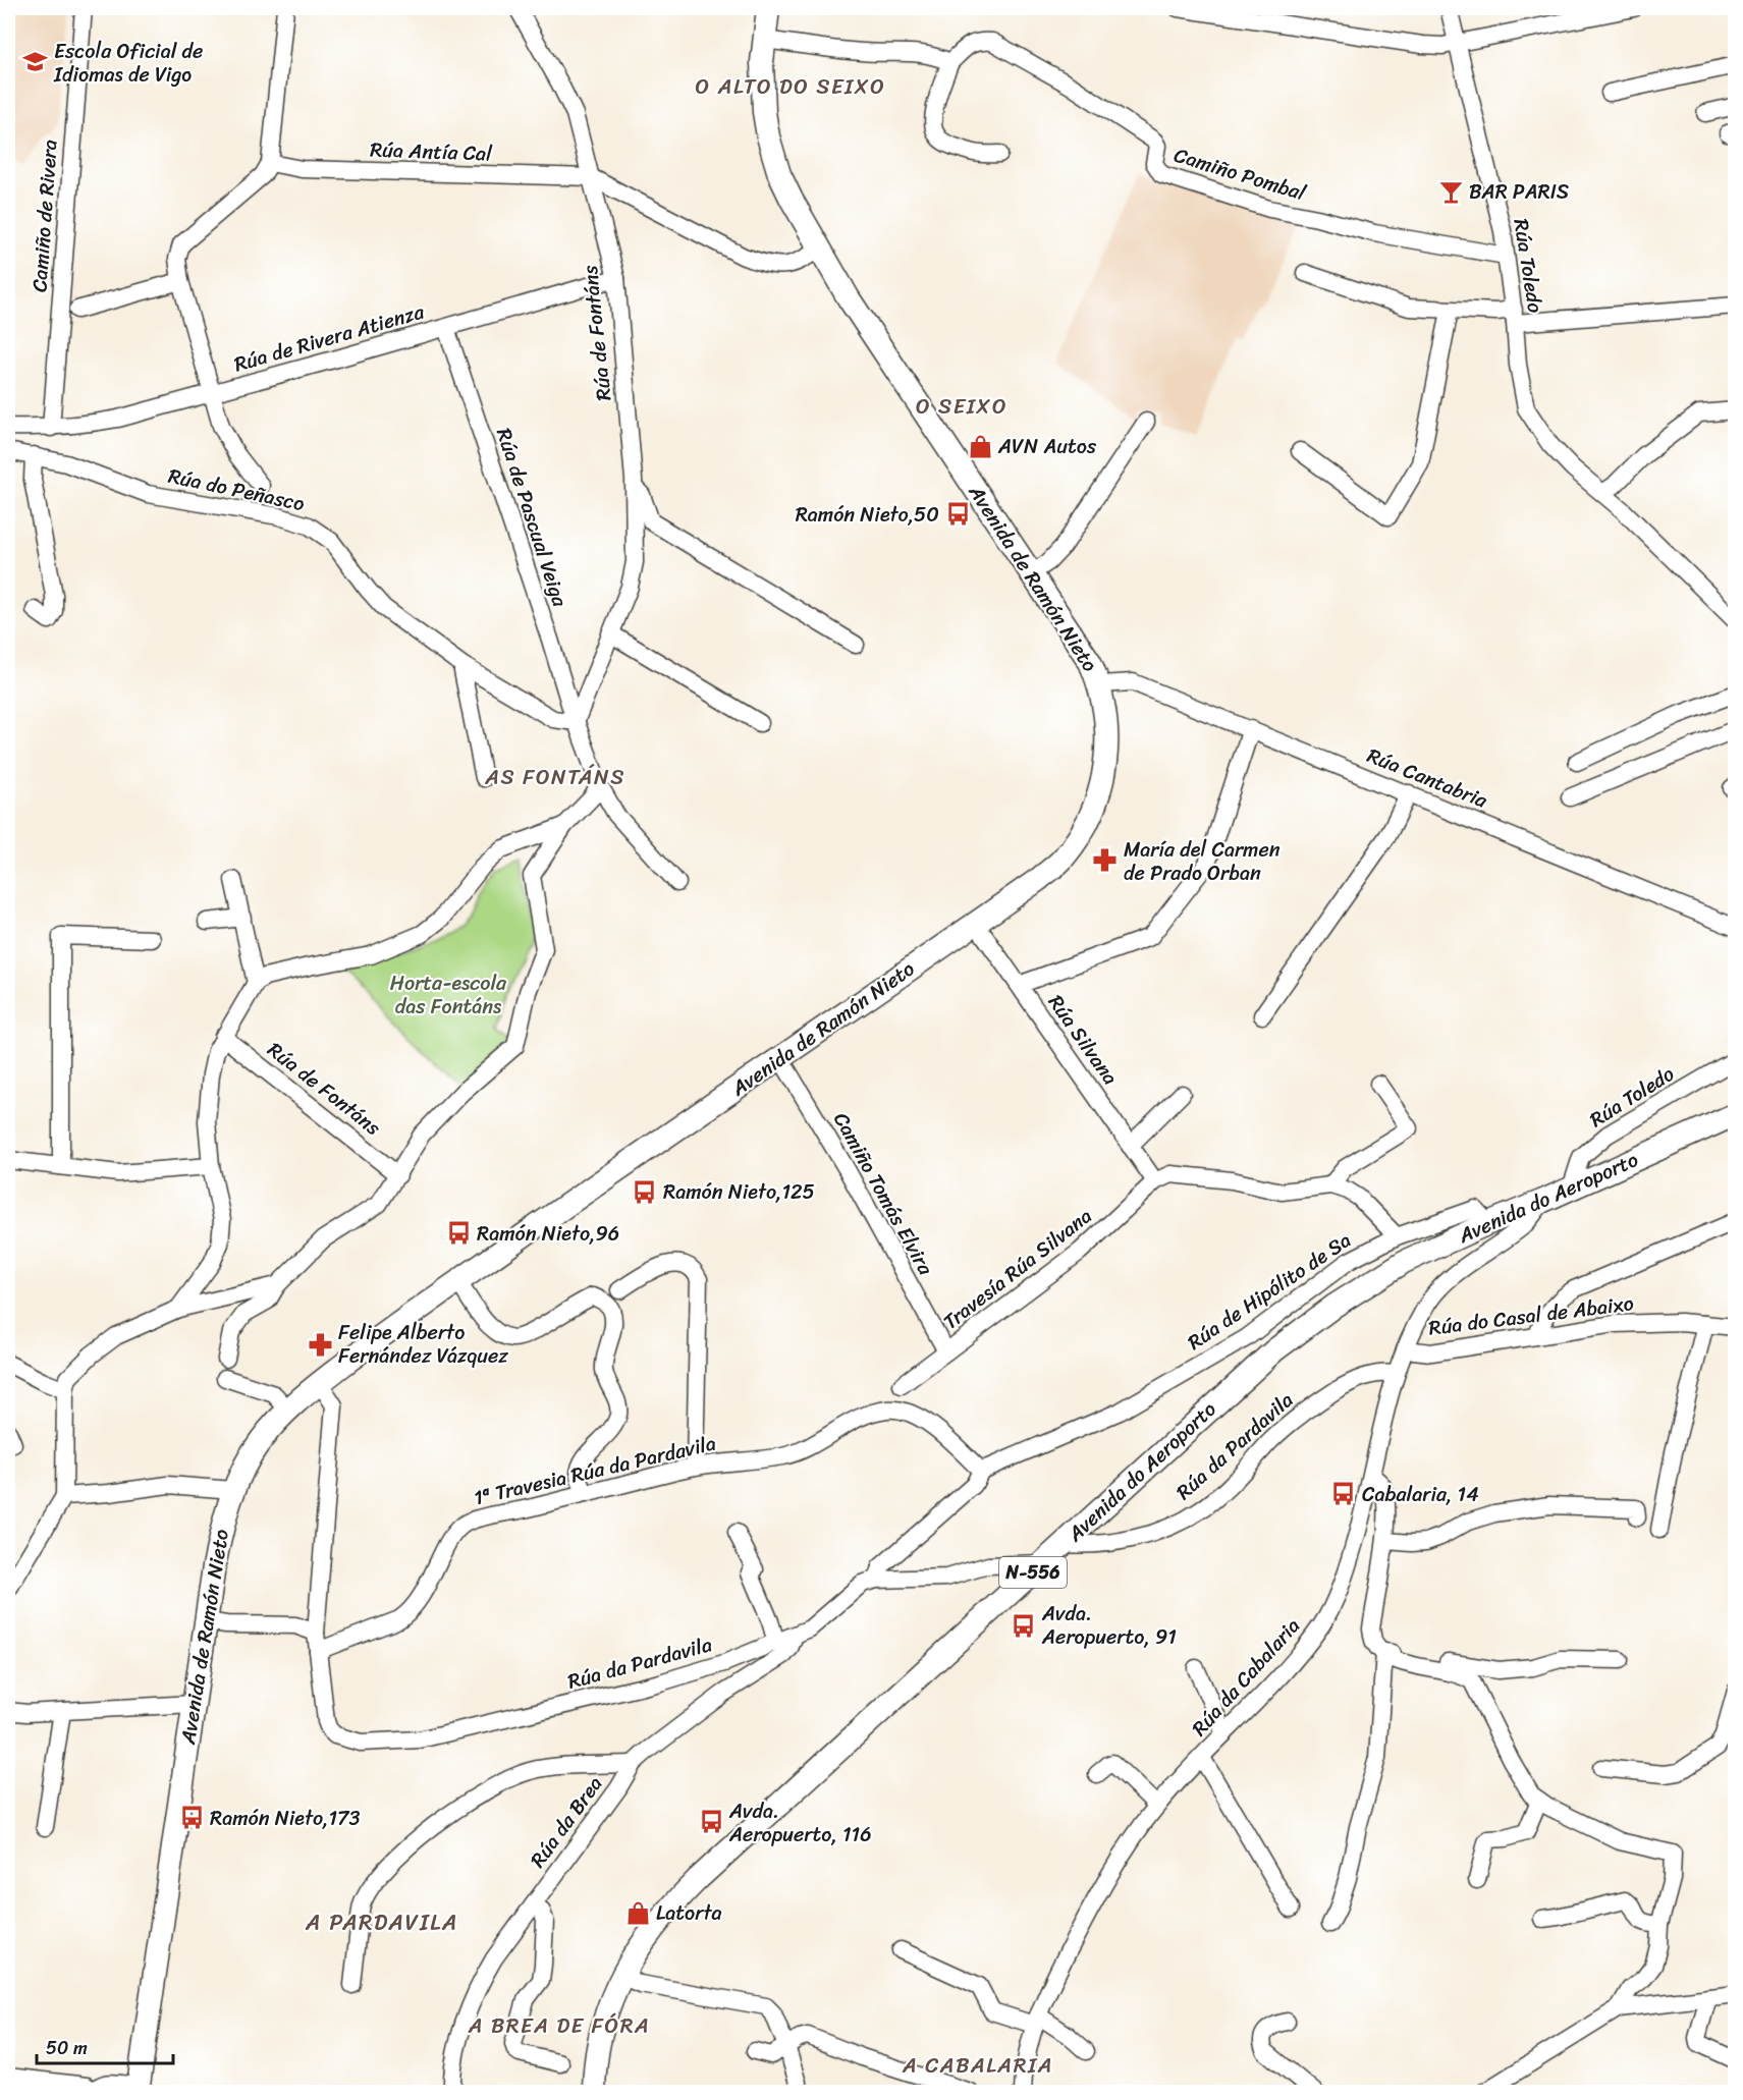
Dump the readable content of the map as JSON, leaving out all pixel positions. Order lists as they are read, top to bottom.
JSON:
{
  "streets": {
    "main road": ["Avenida de Ramón Nieto", "Avenida do Aeroporto", "N-556"],
    "street": [
      "Rúa Antía Cal",
      "Camiño Pombal",
      "Camiño de Rivera",
      "Rúa Toledo",
      "Rúa de Fontáns",
      "Rúa de Rivera Atienza",
      "Rúa do Peñasco",
      "Rúa de Pascual Veiga",
      "Rúa Cantabria",
      "Rúa Silvana",
      "Camiño Tomás Elvira",
      "Travesía Rúa Silvana",
      "Rúa de Hipólito de Sa",
      "Rúa do Casal de Abaixo",
      "Rúa da Pardavila",
      "1ª Travesia Rúa da Pardavila",
      "Rúa da Cabalaria",
      "Rúa da Brea"
    ]
  },
  "crossings": [
    ["Rúa Antía Cal", "Rúa de Fontáns"],
    ["Camiño Pombal", "Rúa Toledo"],
    ["Camiño de Rivera", "Rúa de Rivera Atienza"],
    ["Rúa Toledo", "Avenida do Aeroporto"],
    ["Rúa de Fontáns", "Rúa de Rivera Atienza"],
    ["Rúa de Fontáns", "Rúa do Peñasco"],
    ["Rúa de Fontáns", "Rúa de Pascual Veiga"],
    ["Rúa de Rivera Atienza", "Rúa de Pascual Veiga"],
    ["Rúa do Peñasco", "Rúa de Pascual Veiga"],
    ["Avenida de Ramón Nieto", "Rúa Cantabria"],
    ["Avenida de Ramón Nieto", "Rúa Silvana"],
    ["Avenida de Ramón Nieto", "Camiño Tomás Elvira"],
    ["Avenida de Ramón Nieto", "Rúa da Pardavila"],
    ["Rúa Silvana", "Travesía Rúa Silvana"],
    ["Camiño Tomás Elvira", "Travesía Rúa Silvana"],
    ["Avenida do Aeroporto", "Rúa de Hipólito de Sa"],
    ["Avenida do Aeroporto", "Rúa da Pardavila"],
    ["Avenida do Aeroporto", "Rúa da Cabalaria"],
    ["Rúa de Hipólito de Sa", "Rúa da Pardavila"],
    ["Rúa de Hipólito de Sa", "1ª Travesia Rúa da Pardavila"],
    ["Rúa do Casal de Abaixo", "Rúa da Cabalaria"],
    ["Rúa da Pardavila", "1ª Travesia Rúa da Pardavila"],
    ["Rúa da Pardavila", "Rúa da Cabalaria"],
    ["Rúa da Pardavila", "Rúa da Brea"]
  ],
  "districts": [
    "O ALTO DO SEIXO",
    "O SEIXO",
    "AS FONTÁNS",
    "A PARDAVILA",
    "A BREA DE FÓRA",
    "A CABALARIA"
  ],
  "parks": ["Horta-escola das Fontáns"],
  "places": {
    "school or university": ["Escola Oficial de Idiomas de Vigo"],
    "bar": ["BAR PARIS"],
    "shop": ["AVN Autos", "Latorta"],
    "bus stop": [
      "Ramón Nieto,50",
      "Ramón Nieto,125",
      "Ramón Nieto,96",
      "Cabalaria, 14",
      "Avda. Aeropuerto, 91",
      "Ramón Nieto,173",
      "Avda. Aeropuerto, 116"
    ],
    "pharmacy": ["María del Carmen de Prado Orban", "Felipe Alberto Fernández Vázquez"]
  },
  "scale_bar": "50 m"
}
